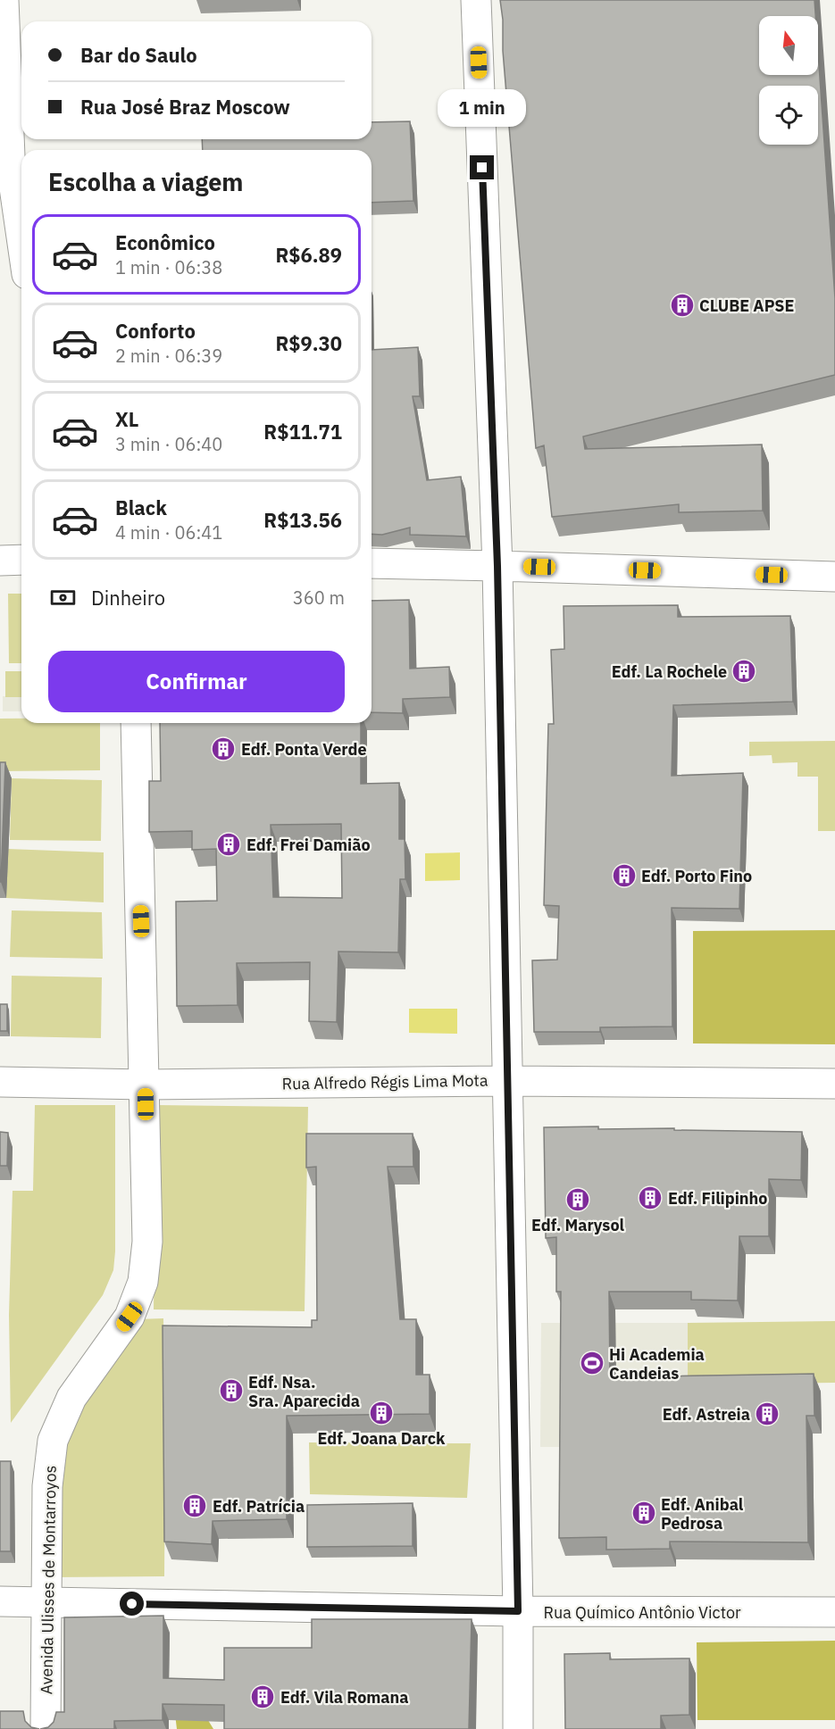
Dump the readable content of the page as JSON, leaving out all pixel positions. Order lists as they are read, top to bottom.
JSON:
{
  "streets": {
    "street": ["Rua Alfredo Régis Lima Mota", "Avenida Ulisses de Montarroyos", "Rua Químico Antônio Victor"]
  },
  "crossings": [
    ["Rua Alfredo Régis Lima Mota", "Avenida Ulisses de Montarroyos"],
    ["Avenida Ulisses de Montarroyos", "Rua Químico Antônio Victor"]
  ],
  "places": {
    "building": [
      "CLUBE APSE",
      "Edf. La Rochele",
      "Edf. Ponta Verde",
      "Edf. Frei Damião",
      "Edf. Porto Fino",
      "Edf. Filipinho",
      "Edf. Marysol",
      "Edf. Nsa. Sra. Aparecida",
      "Edf. Joana Darck",
      "Edf. Astreia",
      "Edf. Patrícia",
      "Edf. Anibal Pedrosa",
      "Edf. Vila Romana"
    ],
    "sports": ["Hi Academia Candeias"]
  },
  "north": "top",
  "page": {
    "banner": ["Bar do Saulo", "Rua José Braz Moscow"],
    "bubble": "1 min",
    "heading": "Escolha a viagem",
    "list": [
      {
        "name": "Econômico",
        "note": "1 min · 06:38",
        "value": "R$6.89"
      },
      {
        "name": "Conforto",
        "note": "2 min · 06:39",
        "value": "R$9.30"
      },
      {
        "name": "XL",
        "note": "3 min · 06:40",
        "value": "R$11.71"
      },
      {
        "name": "Black",
        "note": "4 min · 06:41",
        "value": "R$13.56"
      }
    ],
    "pay": ["Dinheiro", "360 m"],
    "buttons": "Confirmar"
  }
}
